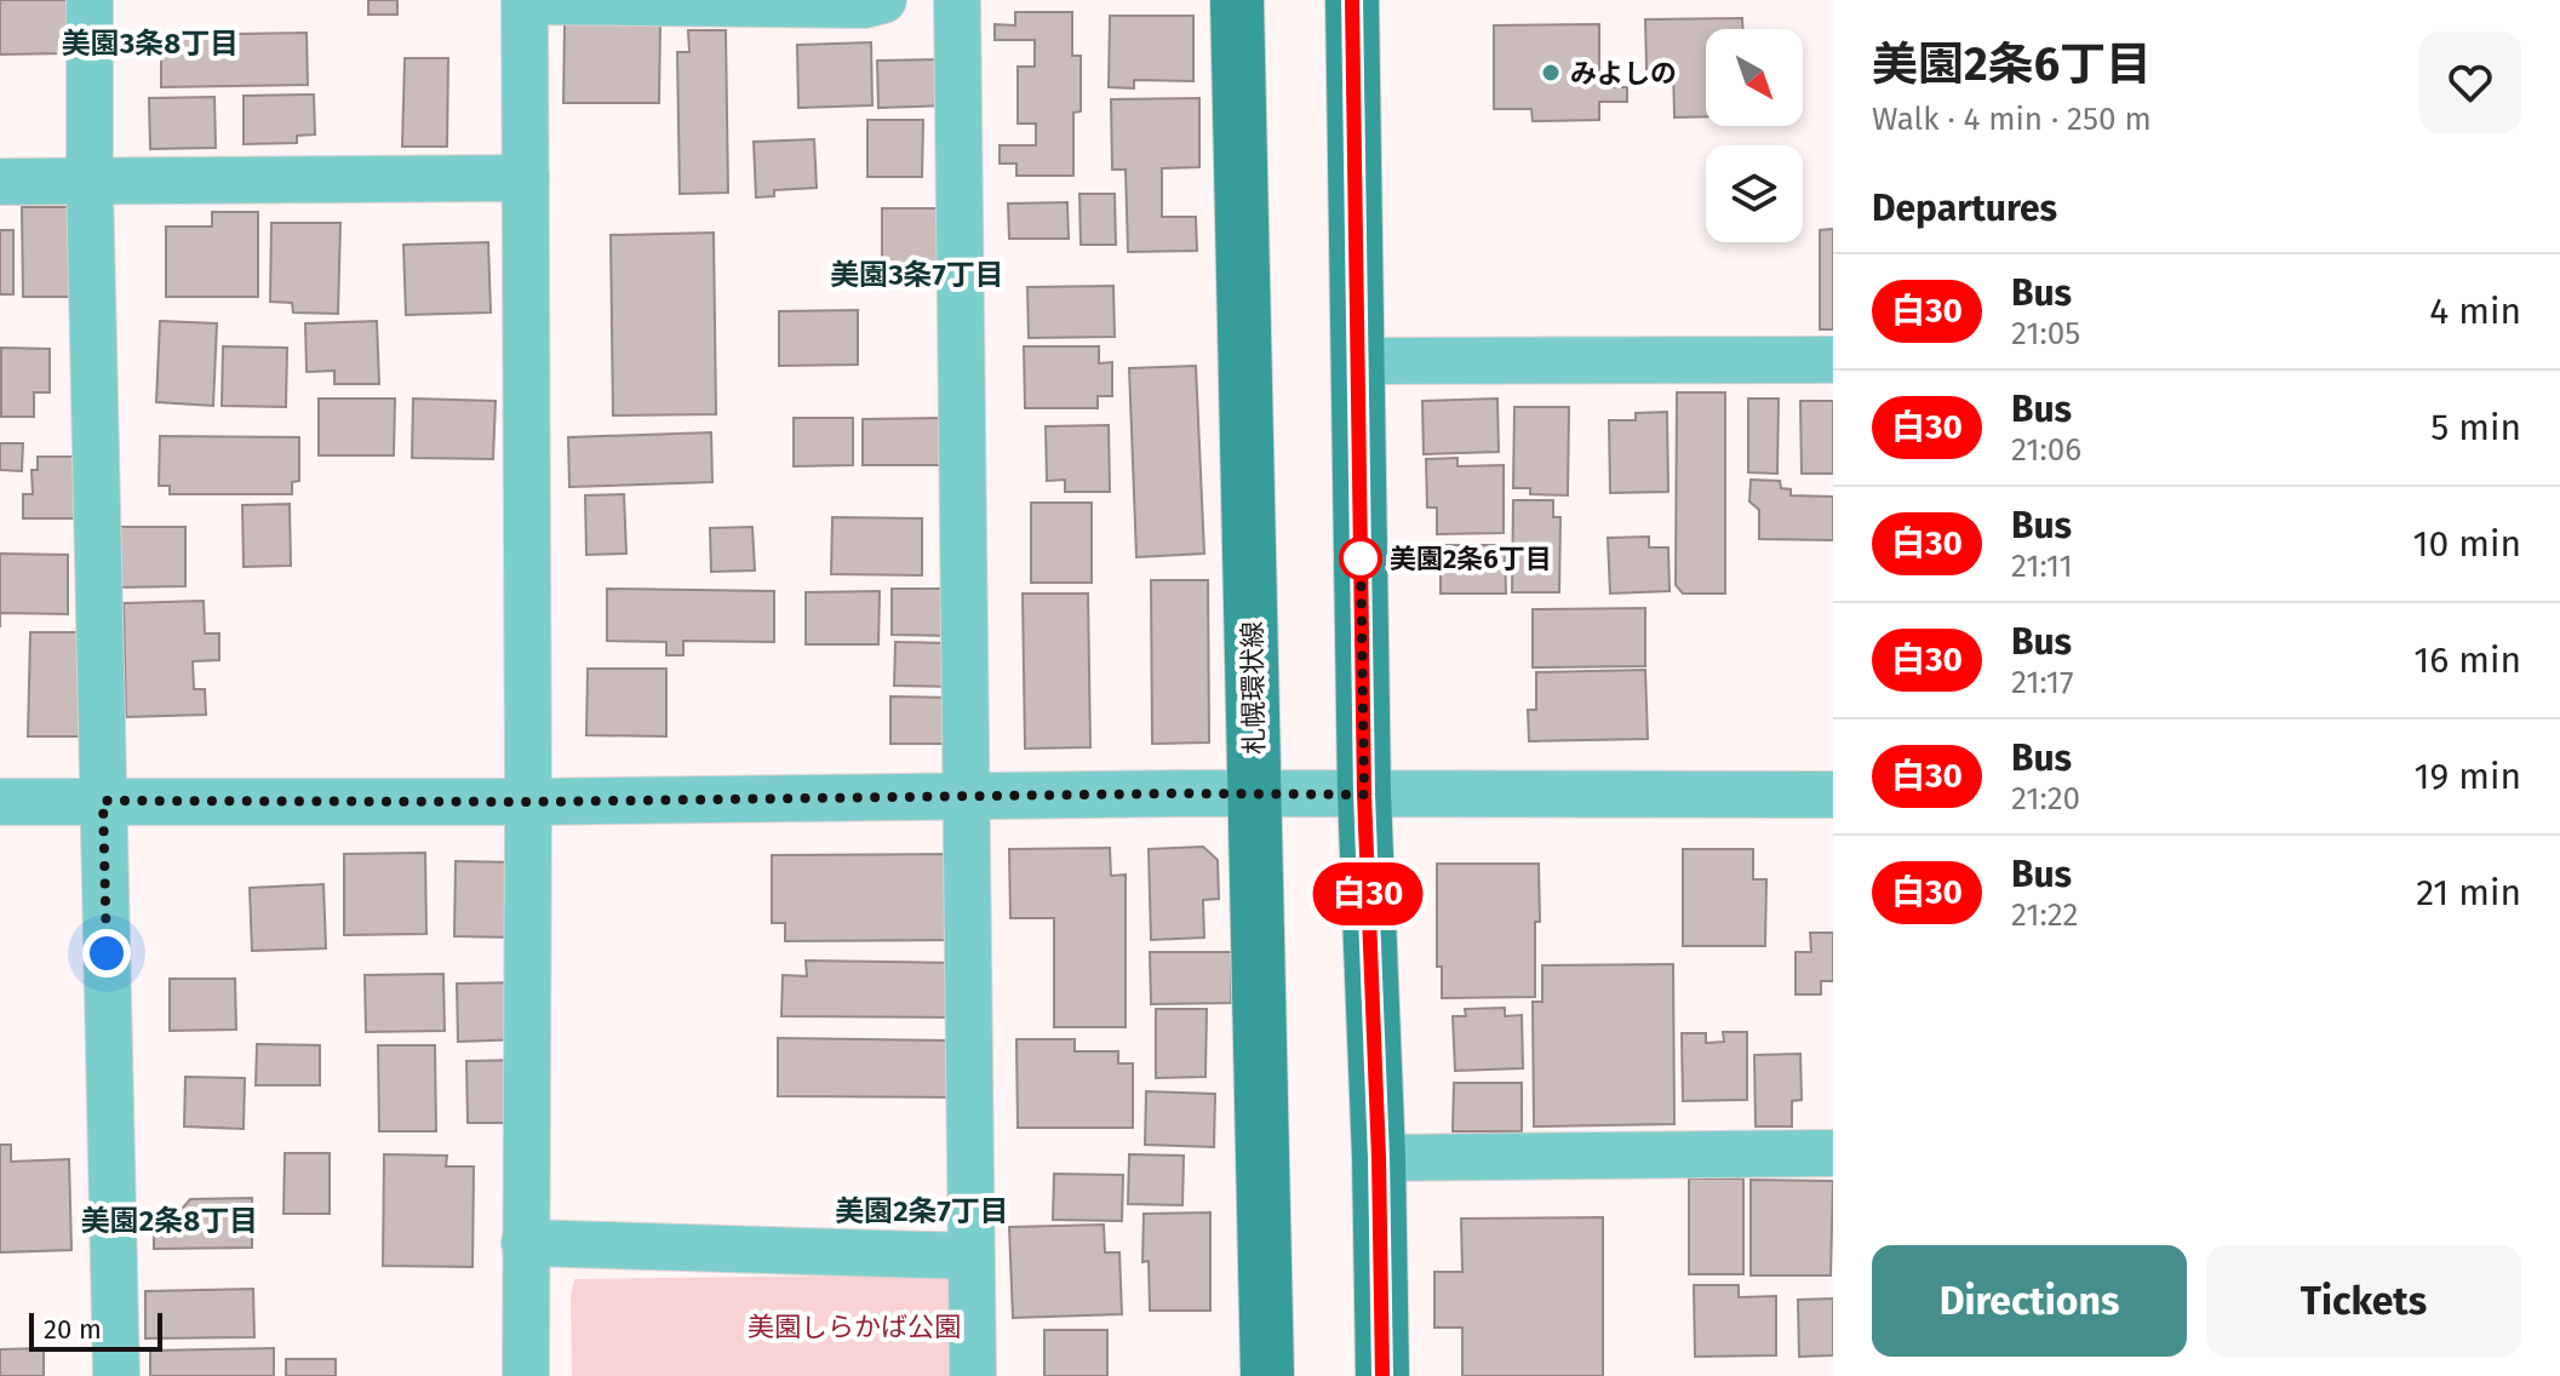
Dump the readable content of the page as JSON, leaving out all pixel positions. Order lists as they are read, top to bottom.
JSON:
{
  "streets": {
    "main road": ["札幌環状線"]
  },
  "districts": [
    "美園3条8丁目",
    "美園3条7丁目",
    "美園2条7丁目",
    "美園2条8丁目"
  ],
  "parks": ["美園しらかば公園"],
  "places": ["みよしの", "美園2条6丁目"],
  "lines": ["bus line 白30"],
  "scale_bar": "20 m",
  "north": "bottom right",
  "page": {
    "on_map": "白30",
    "heading": [
      ["美園2条6丁目", "Walk · 4 min · 250 m"],
      "Departures"
    ],
    "list": [
      {
        "mark": "白30",
        "name": "Bus",
        "note": "21:05",
        "value": "4 min"
      },
      {
        "mark": "白30",
        "name": "Bus",
        "note": "21:06",
        "value": "5 min"
      },
      {
        "mark": "白30",
        "name": "Bus",
        "note": "21:11",
        "value": "10 min"
      },
      {
        "mark": "白30",
        "name": "Bus",
        "note": "21:17",
        "value": "16 min"
      },
      {
        "mark": "白30",
        "name": "Bus",
        "note": "21:20",
        "value": "19 min"
      },
      {
        "mark": "白30",
        "name": "Bus",
        "note": "21:22",
        "value": "21 min"
      }
    ],
    "buttons": ["Directions", "Tickets"],
    "scale": "20 m"
  }
}
